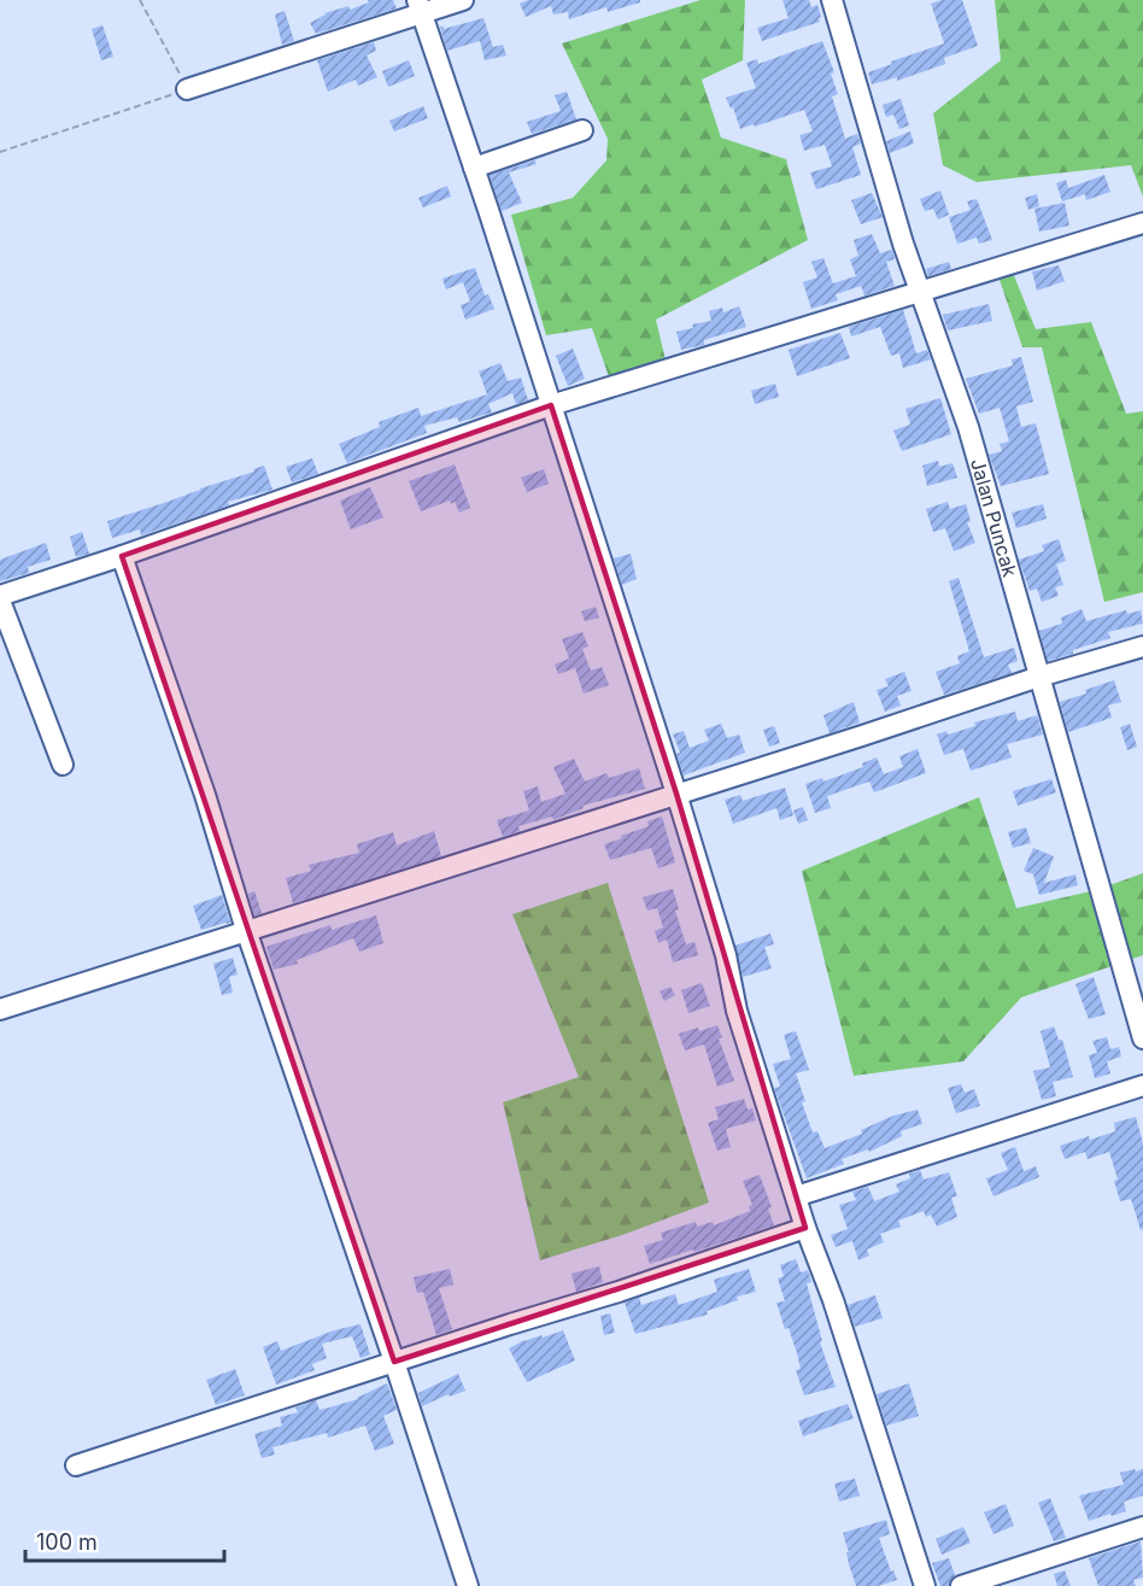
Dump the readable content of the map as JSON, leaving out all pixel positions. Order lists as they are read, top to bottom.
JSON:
{
  "streets": {
    "street": ["Jalan Puncak"]
  },
  "scale_bar": "100 m"
}
